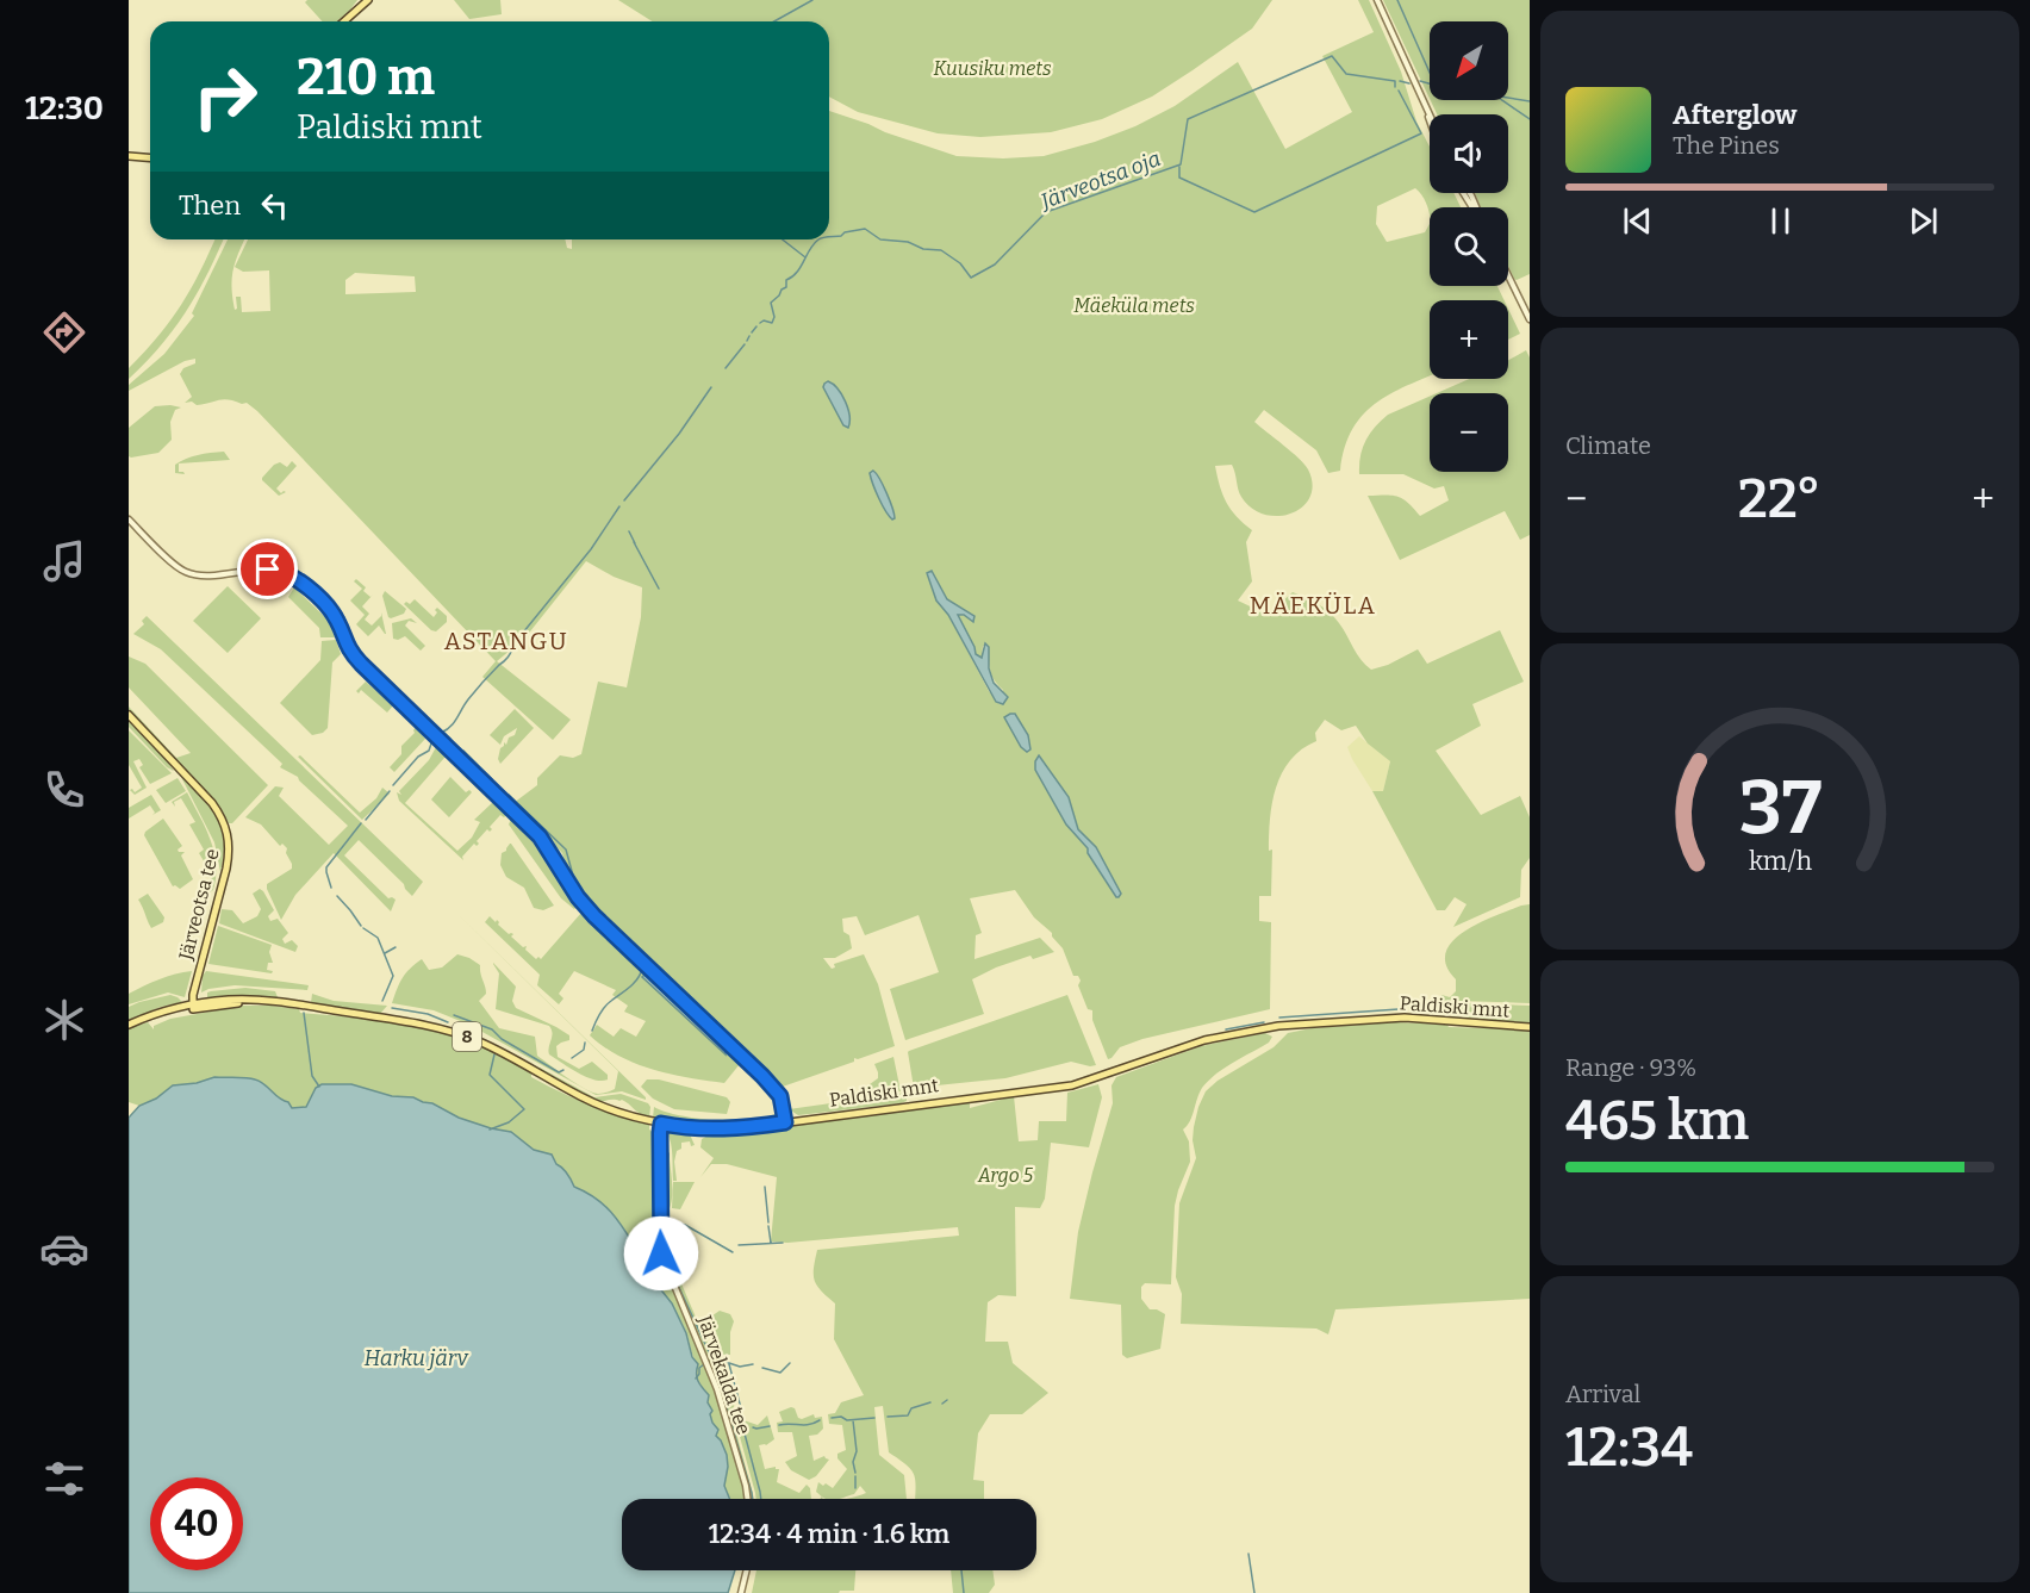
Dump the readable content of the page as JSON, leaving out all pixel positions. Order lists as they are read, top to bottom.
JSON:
{
  "streets": {
    "main road": ["Järveotsa tee", "Paldiski mnt", "8"],
    "street": ["Järvekalda tee"]
  },
  "crossings": [
    ["Järveotsa tee", "Paldiski mnt"],
    ["Paldiski mnt", "Järvekalda tee"]
  ],
  "districts": ["MÄEKÜLA", "ASTANGU"],
  "water": ["Järveotsa oja", "Harku järv"],
  "parks": ["Kuusiku mets", "Mäeküla mets", "Argo 5"],
  "north": "bottom left",
  "page": {
    "tabs": "12:30",
    "map_buttons": ["+", "−"],
    "turn": ["210 m", "Paldiski mnt"],
    "song": ["Afterglow", "The Pines"],
    "then": "Then",
    "tile": [
      "Climate",
      ["Range · 93%", "465 km"],
      ["Arrival", "12:34"]
    ],
    "heat": ["−", "22°", "+"],
    "limit": "40",
    "trip": "12:34 · 4 min · 1.6 km",
    "gauge": ["37", "km/h"]
  }
}
